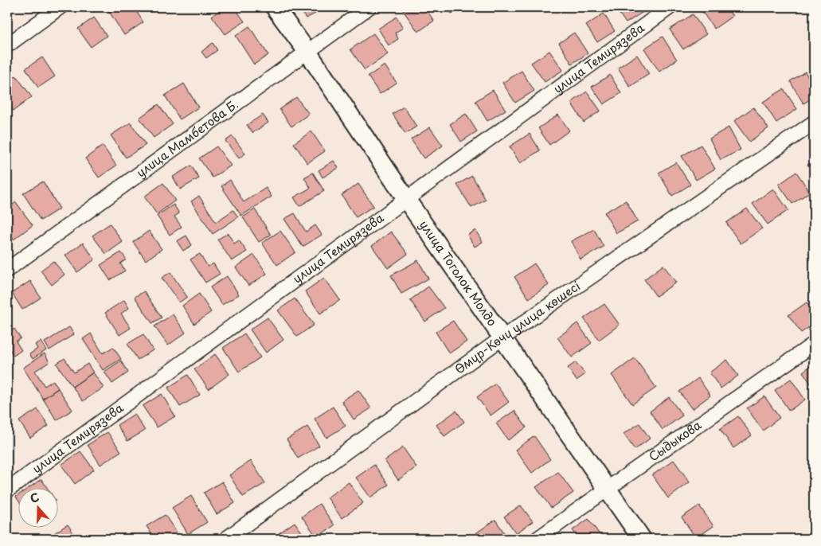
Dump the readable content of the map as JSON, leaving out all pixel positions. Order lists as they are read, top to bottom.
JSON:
{
  "streets": {
    "street": [
      "улица Темирязева",
      "улица Мамбетова Б.",
      "улица Тоголок Молдо",
      "Өмүр-Көчү улица көшесі",
      "Сыдыкова"
    ]
  },
  "crossings": [
    ["улица Темирязева", "улица Тоголок Молдо"],
    ["улица Мамбетова Б.", "улица Тоголок Молдо"],
    ["улица Тоголок Молдо", "Өмүр-Көчү улица көшесі"],
    ["улица Тоголок Молдо", "Сыдыкова"]
  ],
  "north": "top"
}
